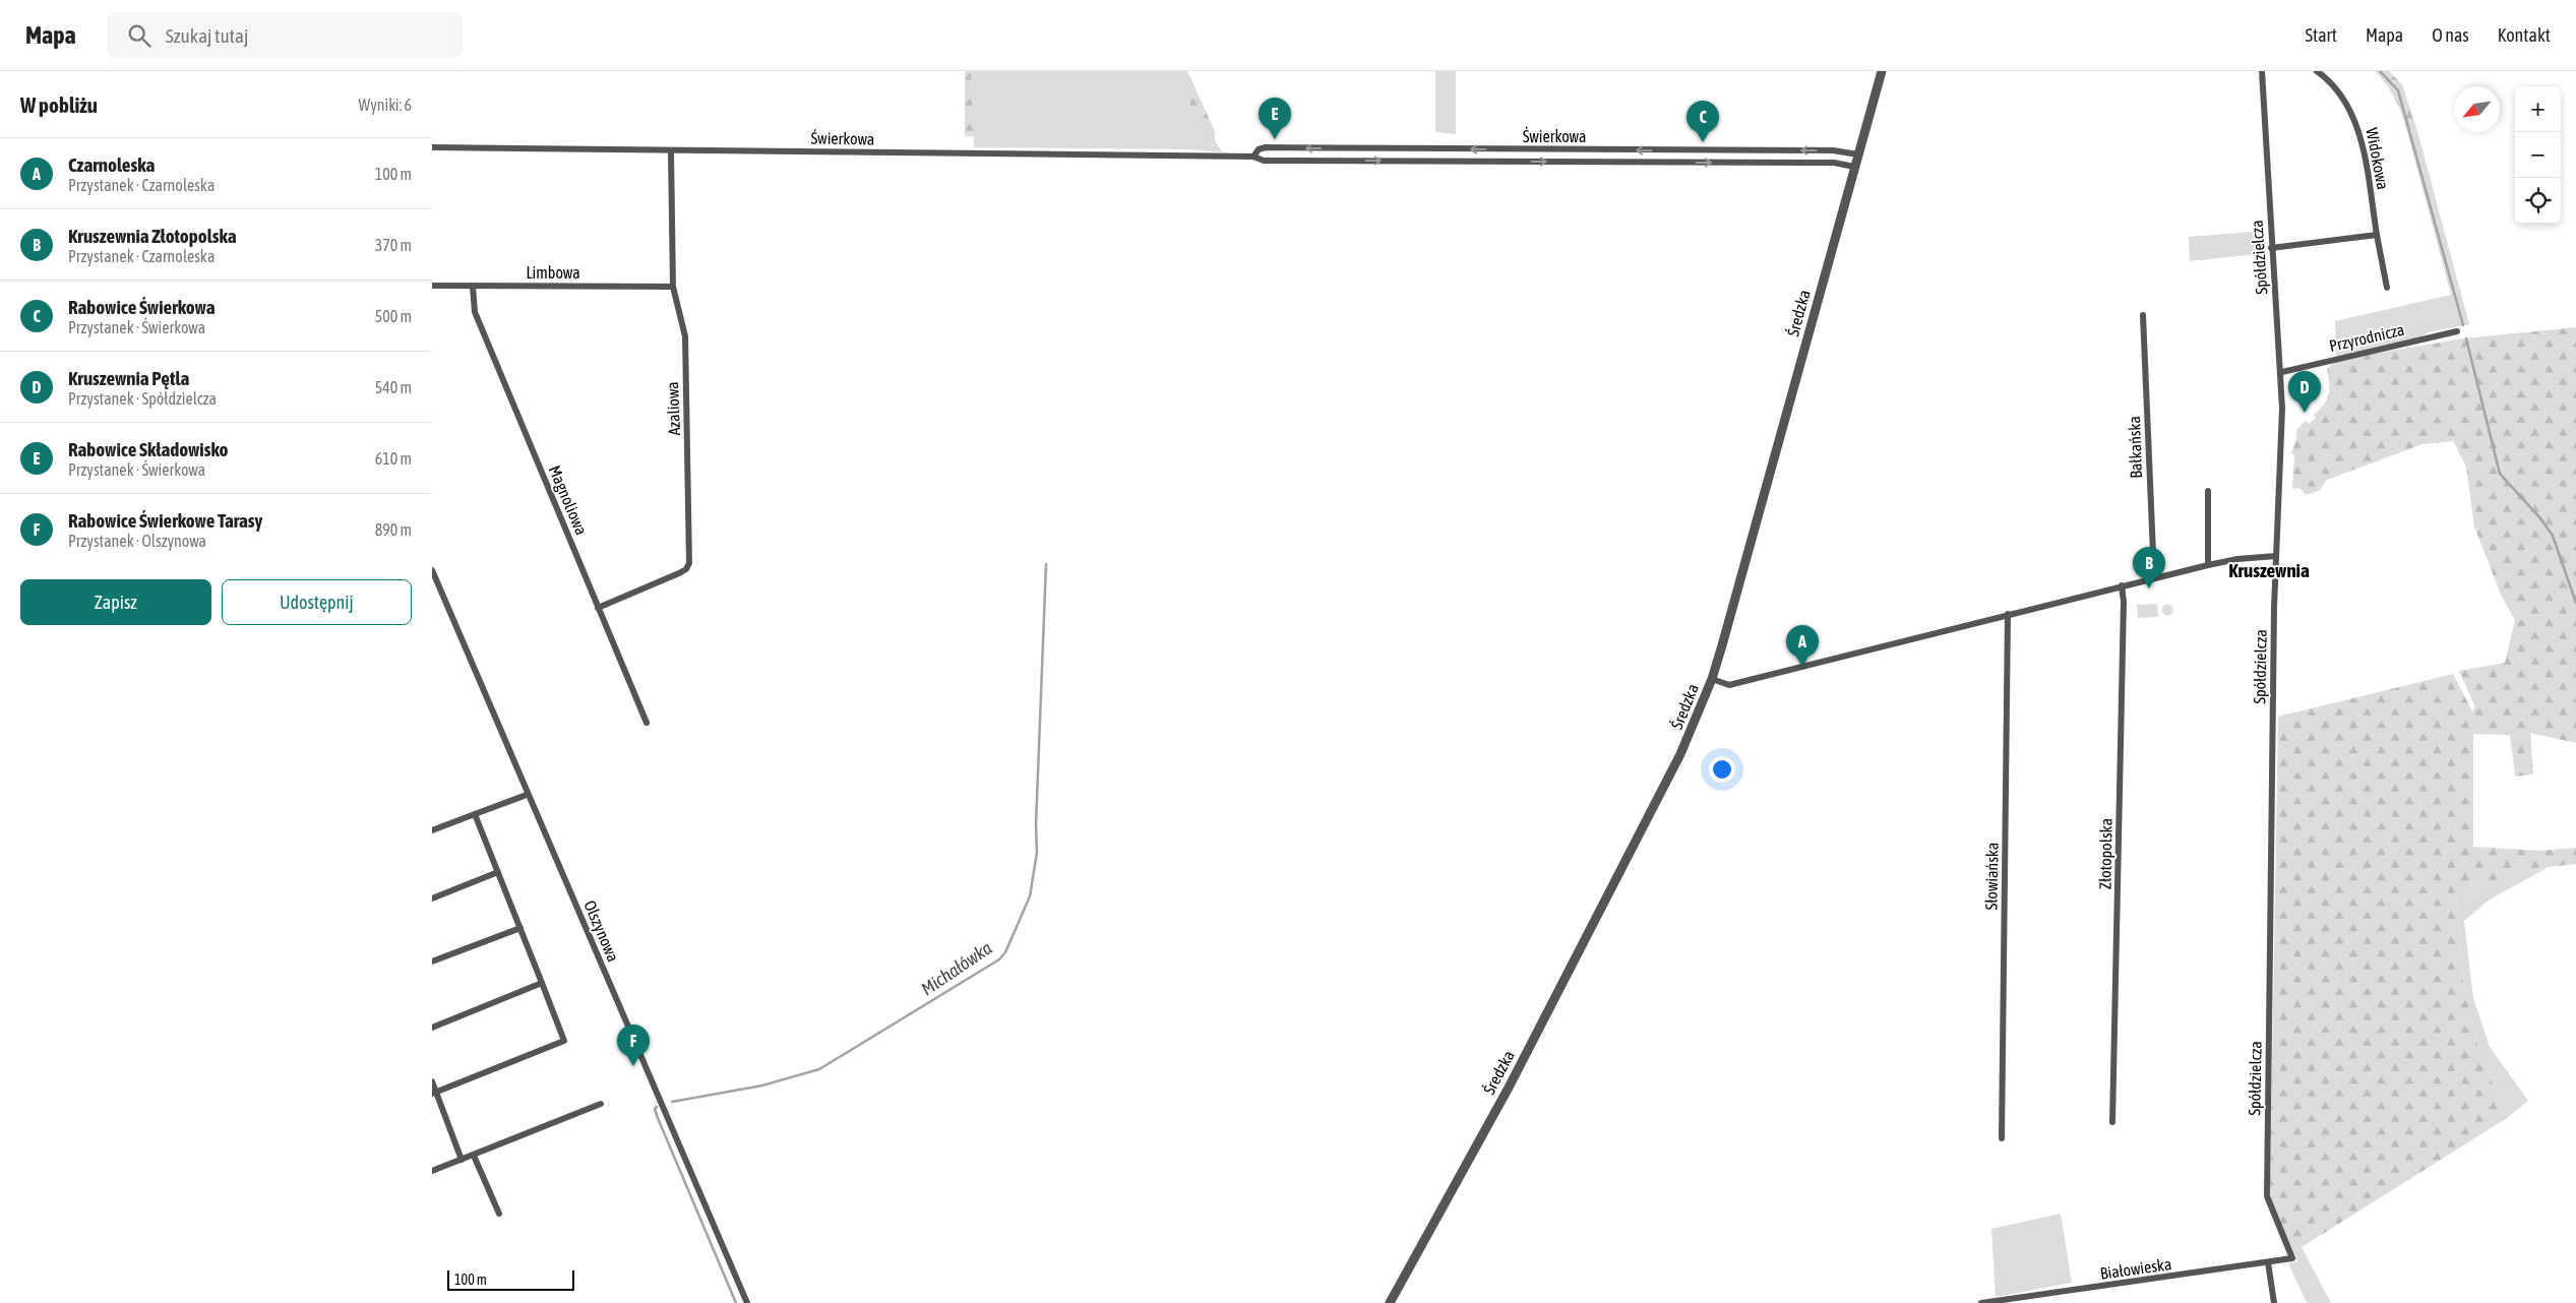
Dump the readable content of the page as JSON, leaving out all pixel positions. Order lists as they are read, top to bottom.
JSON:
{
  "streets": {
    "street": [
      "Świerkowa",
      "Widokowa",
      "Spółdzielcza",
      "Limbowa",
      "Średzka",
      "Przyrodnicza",
      "Azaliowa",
      "Bałkańska",
      "Magnoliowa",
      "Złotopolska",
      "Słowiańska",
      "Olszynowa",
      "Białowieska"
    ]
  },
  "crossings": [
    ["Świerkowa", "Średzka"],
    ["Świerkowa", "Azaliowa"],
    ["Spółdzielcza", "Przyrodnicza"],
    ["Spółdzielcza", "Białowieska"],
    ["Limbowa", "Azaliowa"],
    ["Limbowa", "Magnoliowa"],
    ["Azaliowa", "Magnoliowa"]
  ],
  "districts": ["Kruszewnia"],
  "water": ["Michałówka"],
  "scale_bar": "100 m",
  "north": "bottom left",
  "page": {
    "header": "Mapa",
    "search": "Szukaj tutaj",
    "nav": [
      "Start",
      "Mapa",
      "O nas",
      "Kontakt"
    ],
    "heading": ["W pobliżu", "Wyniki: 6"],
    "map_buttons": ["+", "−"],
    "pins": [
      "E",
      "C",
      "D",
      "B",
      "A",
      "F"
    ],
    "list": [
      {
        "mark": "A",
        "name": "Czarnoleska",
        "note": "Przystanek · Czarnoleska",
        "value": "100 m"
      },
      {
        "mark": "B",
        "name": "Kruszewnia Złotopolska",
        "note": "Przystanek · Czarnoleska",
        "value": "370 m"
      },
      {
        "mark": "C",
        "name": "Rabowice Świerkowa",
        "note": "Przystanek · Świerkowa",
        "value": "500 m"
      },
      {
        "mark": "D",
        "name": "Kruszewnia Pętla",
        "note": "Przystanek · Spółdzielcza",
        "value": "540 m"
      },
      {
        "mark": "E",
        "name": "Rabowice Składowisko",
        "note": "Przystanek · Świerkowa",
        "value": "610 m"
      },
      {
        "mark": "F",
        "name": "Rabowice Świerkowe Tarasy",
        "note": "Przystanek · Olszynowa",
        "value": "890 m"
      }
    ],
    "buttons": ["Zapisz", "Udostępnij"],
    "scale": "100 m"
  }
}
